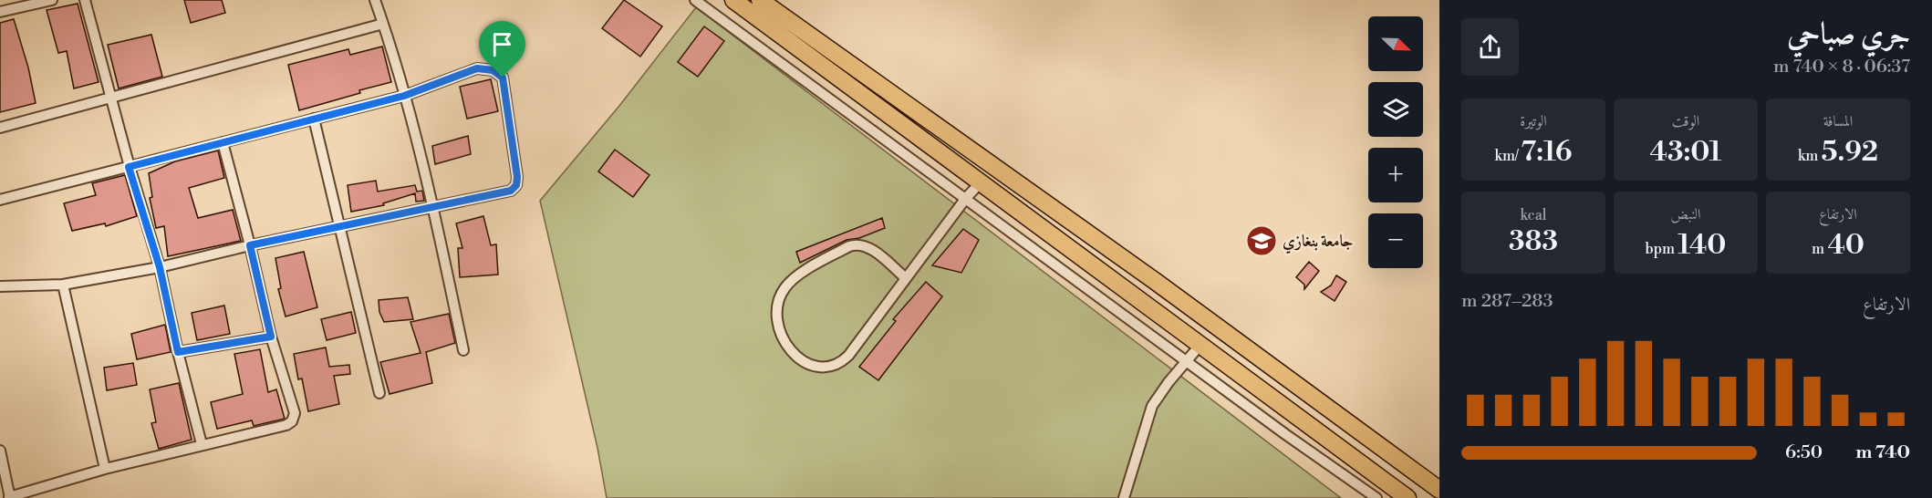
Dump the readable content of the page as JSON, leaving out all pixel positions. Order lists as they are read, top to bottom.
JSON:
{
  "places": {
    "school or university": ["جامعة بنغازي"]
  },
  "north": "bottom right",
  "page": {
    "heading": ["جري صباحي", "06:37 · 8 × 740 m"],
    "map_buttons": ["+", "−"],
    "stats": [
      ["المسافة", "5.92 km"],
      ["الوقت", "43:01"],
      ["الوتيرة", "7:16 /km"],
      ["الارتفاع", "40 m"],
      ["النبض", "140 bpm"],
      ["kcal", "383"]
    ],
    "chart": ["الارتفاع", "283–287 m"],
    "list": [
      {
        "name": "740 m",
        "note": "6:50"
      }
    ]
  }
}
